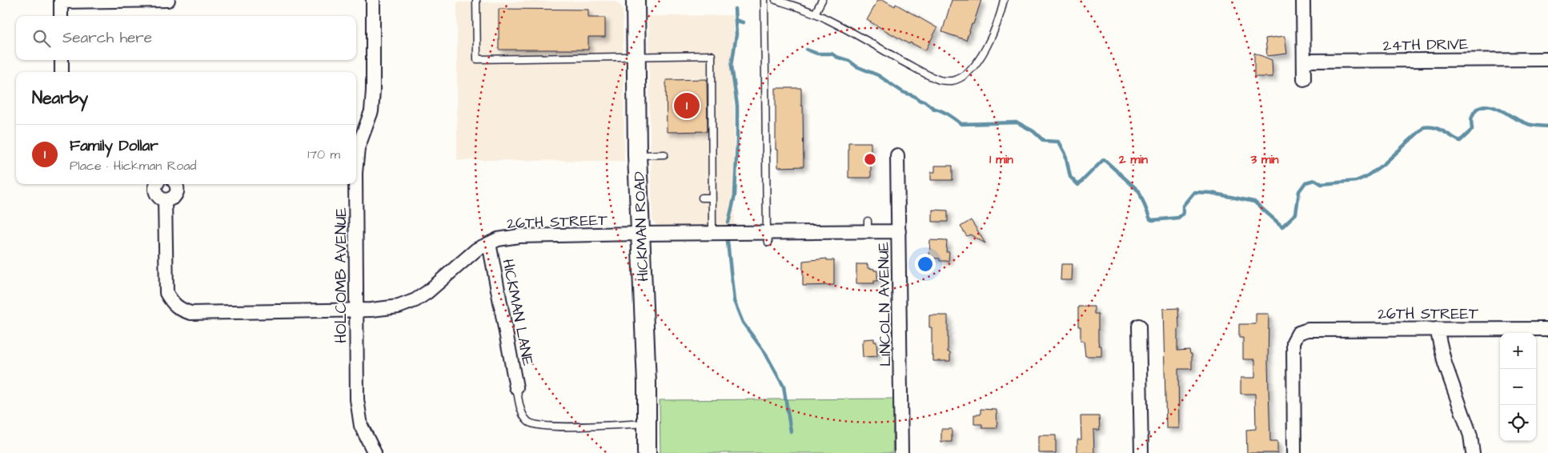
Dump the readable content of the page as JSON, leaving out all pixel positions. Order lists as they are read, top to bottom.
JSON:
{
  "streets": {
    "main road": ["HICKMAN ROAD"],
    "street": [
      "24TH DRIVE",
      "26TH STREET",
      "HOLCOMB AVENUE",
      "LINCOLN AVENUE",
      "HICKMAN LANE"
    ]
  },
  "crossings": [
    ["26TH STREET", "HICKMAN ROAD"],
    ["26TH STREET", "HOLCOMB AVENUE"],
    ["26TH STREET", "LINCOLN AVENUE"],
    ["26TH STREET", "HICKMAN LANE"]
  ],
  "page": {
    "search": "Search here",
    "heading": "Nearby",
    "pins": "1",
    "list": [
      {
        "mark": "1",
        "name": "Family Dollar",
        "note": "Place · Hickman Road",
        "value": "170 m"
      }
    ],
    "map_buttons": ["+", "−"]
  },
  "rings": ["1 min", "2 min", "3 min"]
}
